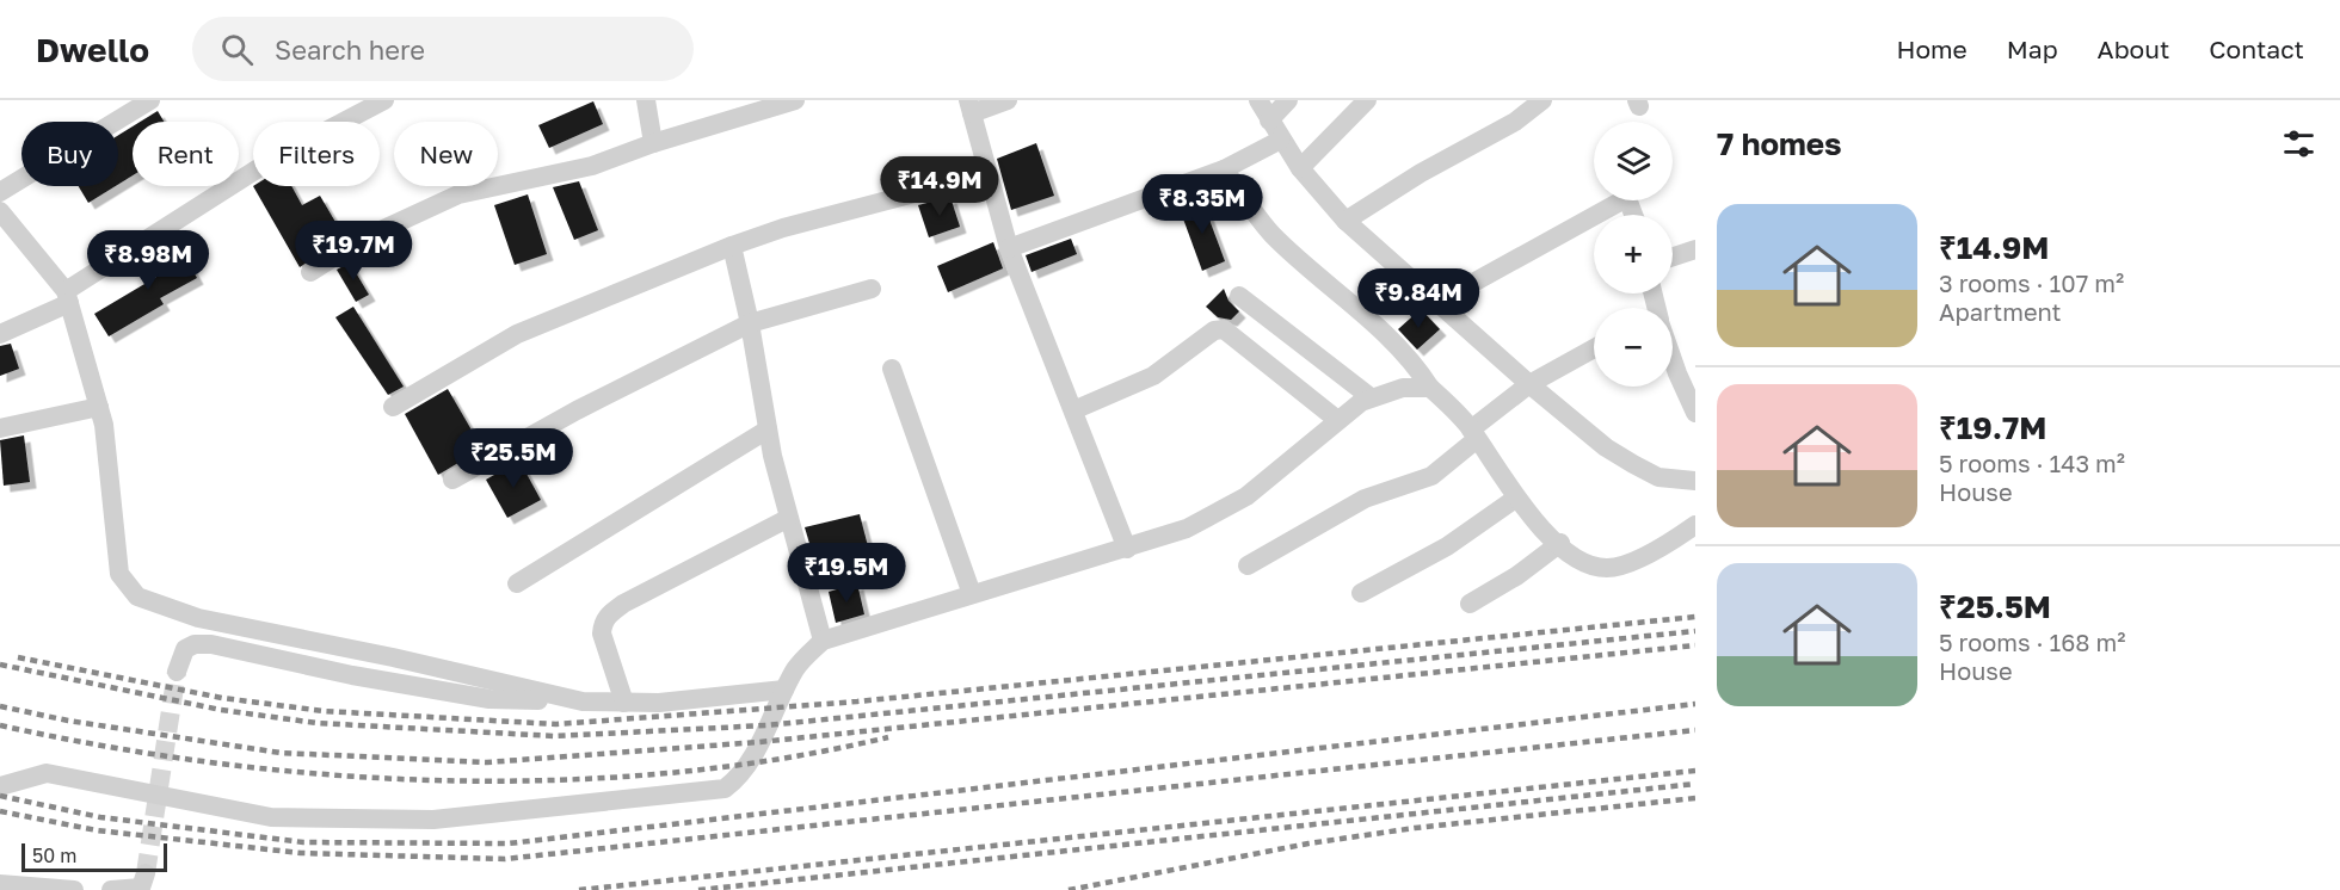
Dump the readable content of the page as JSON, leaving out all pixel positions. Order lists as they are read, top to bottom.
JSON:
{
  "scale_bar": "50 m",
  "page": {
    "header": "Dwello",
    "search": "Search here",
    "nav": [
      "Home",
      "Map",
      "About",
      "Contact"
    ],
    "heading": "7 homes",
    "map_buttons": ["+", "−"],
    "chip": [
      "Buy",
      "Rent",
      "Filters",
      "New"
    ],
    "price": [
      "₹14.9M",
      "₹8.35M",
      "₹19.7M",
      "₹8.98M",
      "₹9.84M",
      "₹25.5M",
      "₹19.5M"
    ],
    "list": [
      {
        "name": "₹14.9M",
        "note": "3 rooms · 107 m² · Apartment"
      },
      {
        "name": "₹19.7M",
        "note": "5 rooms · 143 m² · House"
      },
      {
        "name": "₹25.5M",
        "note": "5 rooms · 168 m² · House"
      }
    ],
    "scale": "50 m"
  }
}
